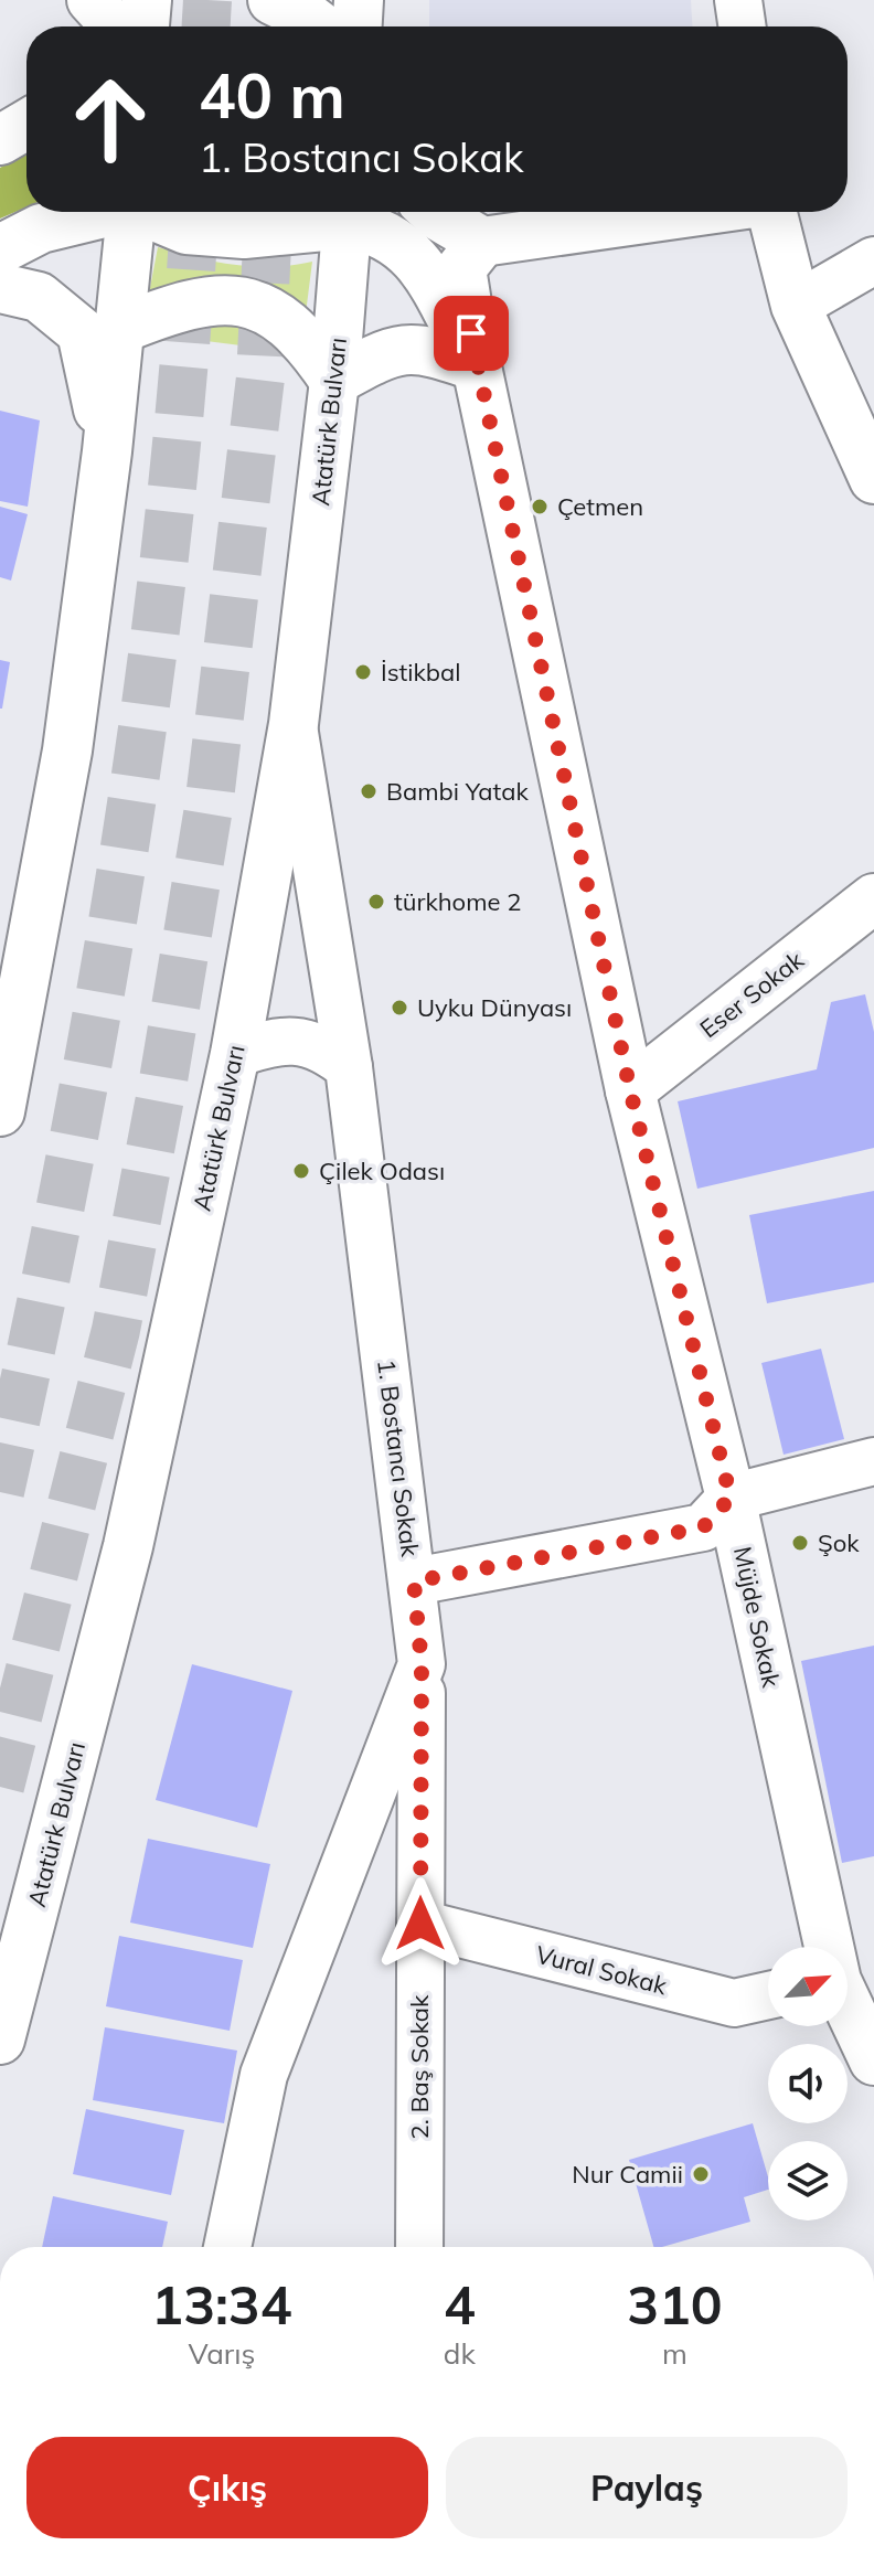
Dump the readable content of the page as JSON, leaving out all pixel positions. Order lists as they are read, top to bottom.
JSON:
{
  "streets": {
    "main road": ["Atatürk Bulvarı", "Eser Sokak", "Müjde Sokak"],
    "street": ["1. Bostancı Sokak", "Vural Sokak", "2. Baş Sokak"]
  },
  "crossings": [
    ["Atatürk Bulvarı", "1. Bostancı Sokak"],
    ["Eser Sokak", "Müjde Sokak"],
    ["1. Bostancı Sokak", "2. Baş Sokak"],
    ["Vural Sokak", "2. Baş Sokak"]
  ],
  "places": [
    "Çetmen",
    "İstikbal",
    "Bambi Yatak",
    "türkhome 2",
    "Uyku Dünyası",
    "Çilek Odası",
    "Şok",
    "Nur Camii"
  ],
  "north": "top right",
  "page": {
    "turn": ["40 m", "1. Bostancı Sokak"],
    "eta": [
      "13:34",
      "Varış",
      "4",
      "dk",
      "310",
      "m"
    ],
    "buttons": ["Çıkış", "Paylaş"]
  }
}
